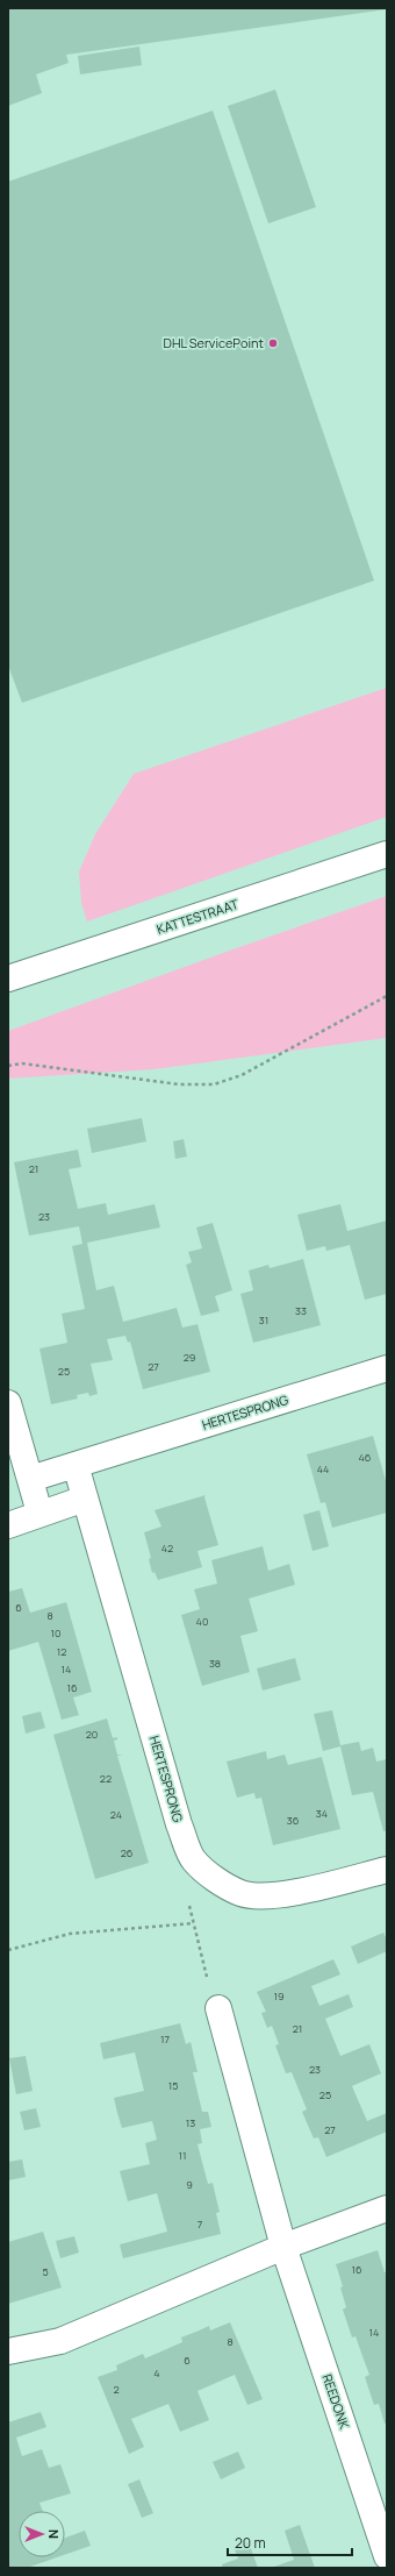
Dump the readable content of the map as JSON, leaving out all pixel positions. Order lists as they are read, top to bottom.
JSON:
{
  "streets": {
    "street": ["KATTESTRAAT", "HERTESPRONG", "REEDONK"]
  },
  "places": ["DHL ServicePoint"],
  "house_numbers": [
    "21",
    "23",
    "33",
    "31",
    "29",
    "27",
    "25",
    "46",
    "44",
    "42",
    "6",
    "8",
    "40",
    "10",
    "12",
    "38",
    "14",
    "16",
    "20",
    "22",
    "34",
    "24",
    "36",
    "26",
    "19",
    "21",
    "17",
    "23",
    "15",
    "25",
    "13",
    "27",
    "11",
    "9",
    "7",
    "16",
    "5",
    "14",
    "8",
    "6",
    "4",
    "2"
  ],
  "scale_bar": "20 m",
  "north": "right"
}
